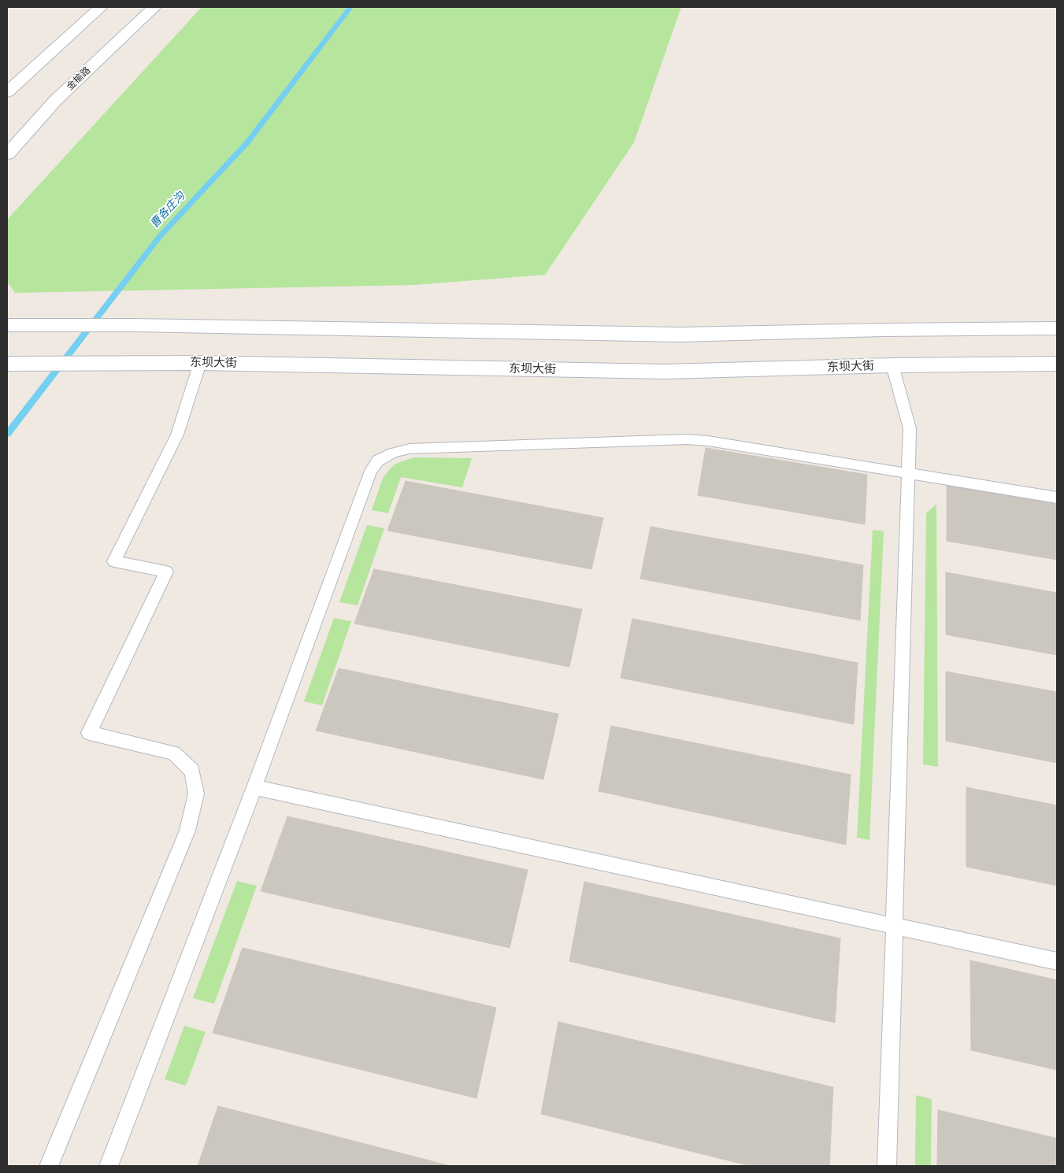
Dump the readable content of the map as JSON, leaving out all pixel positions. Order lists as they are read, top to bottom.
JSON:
{
  "streets": {
    "main road": ["金榆路", "东坝大街"]
  },
  "water": ["曹各庄沟"]
}
